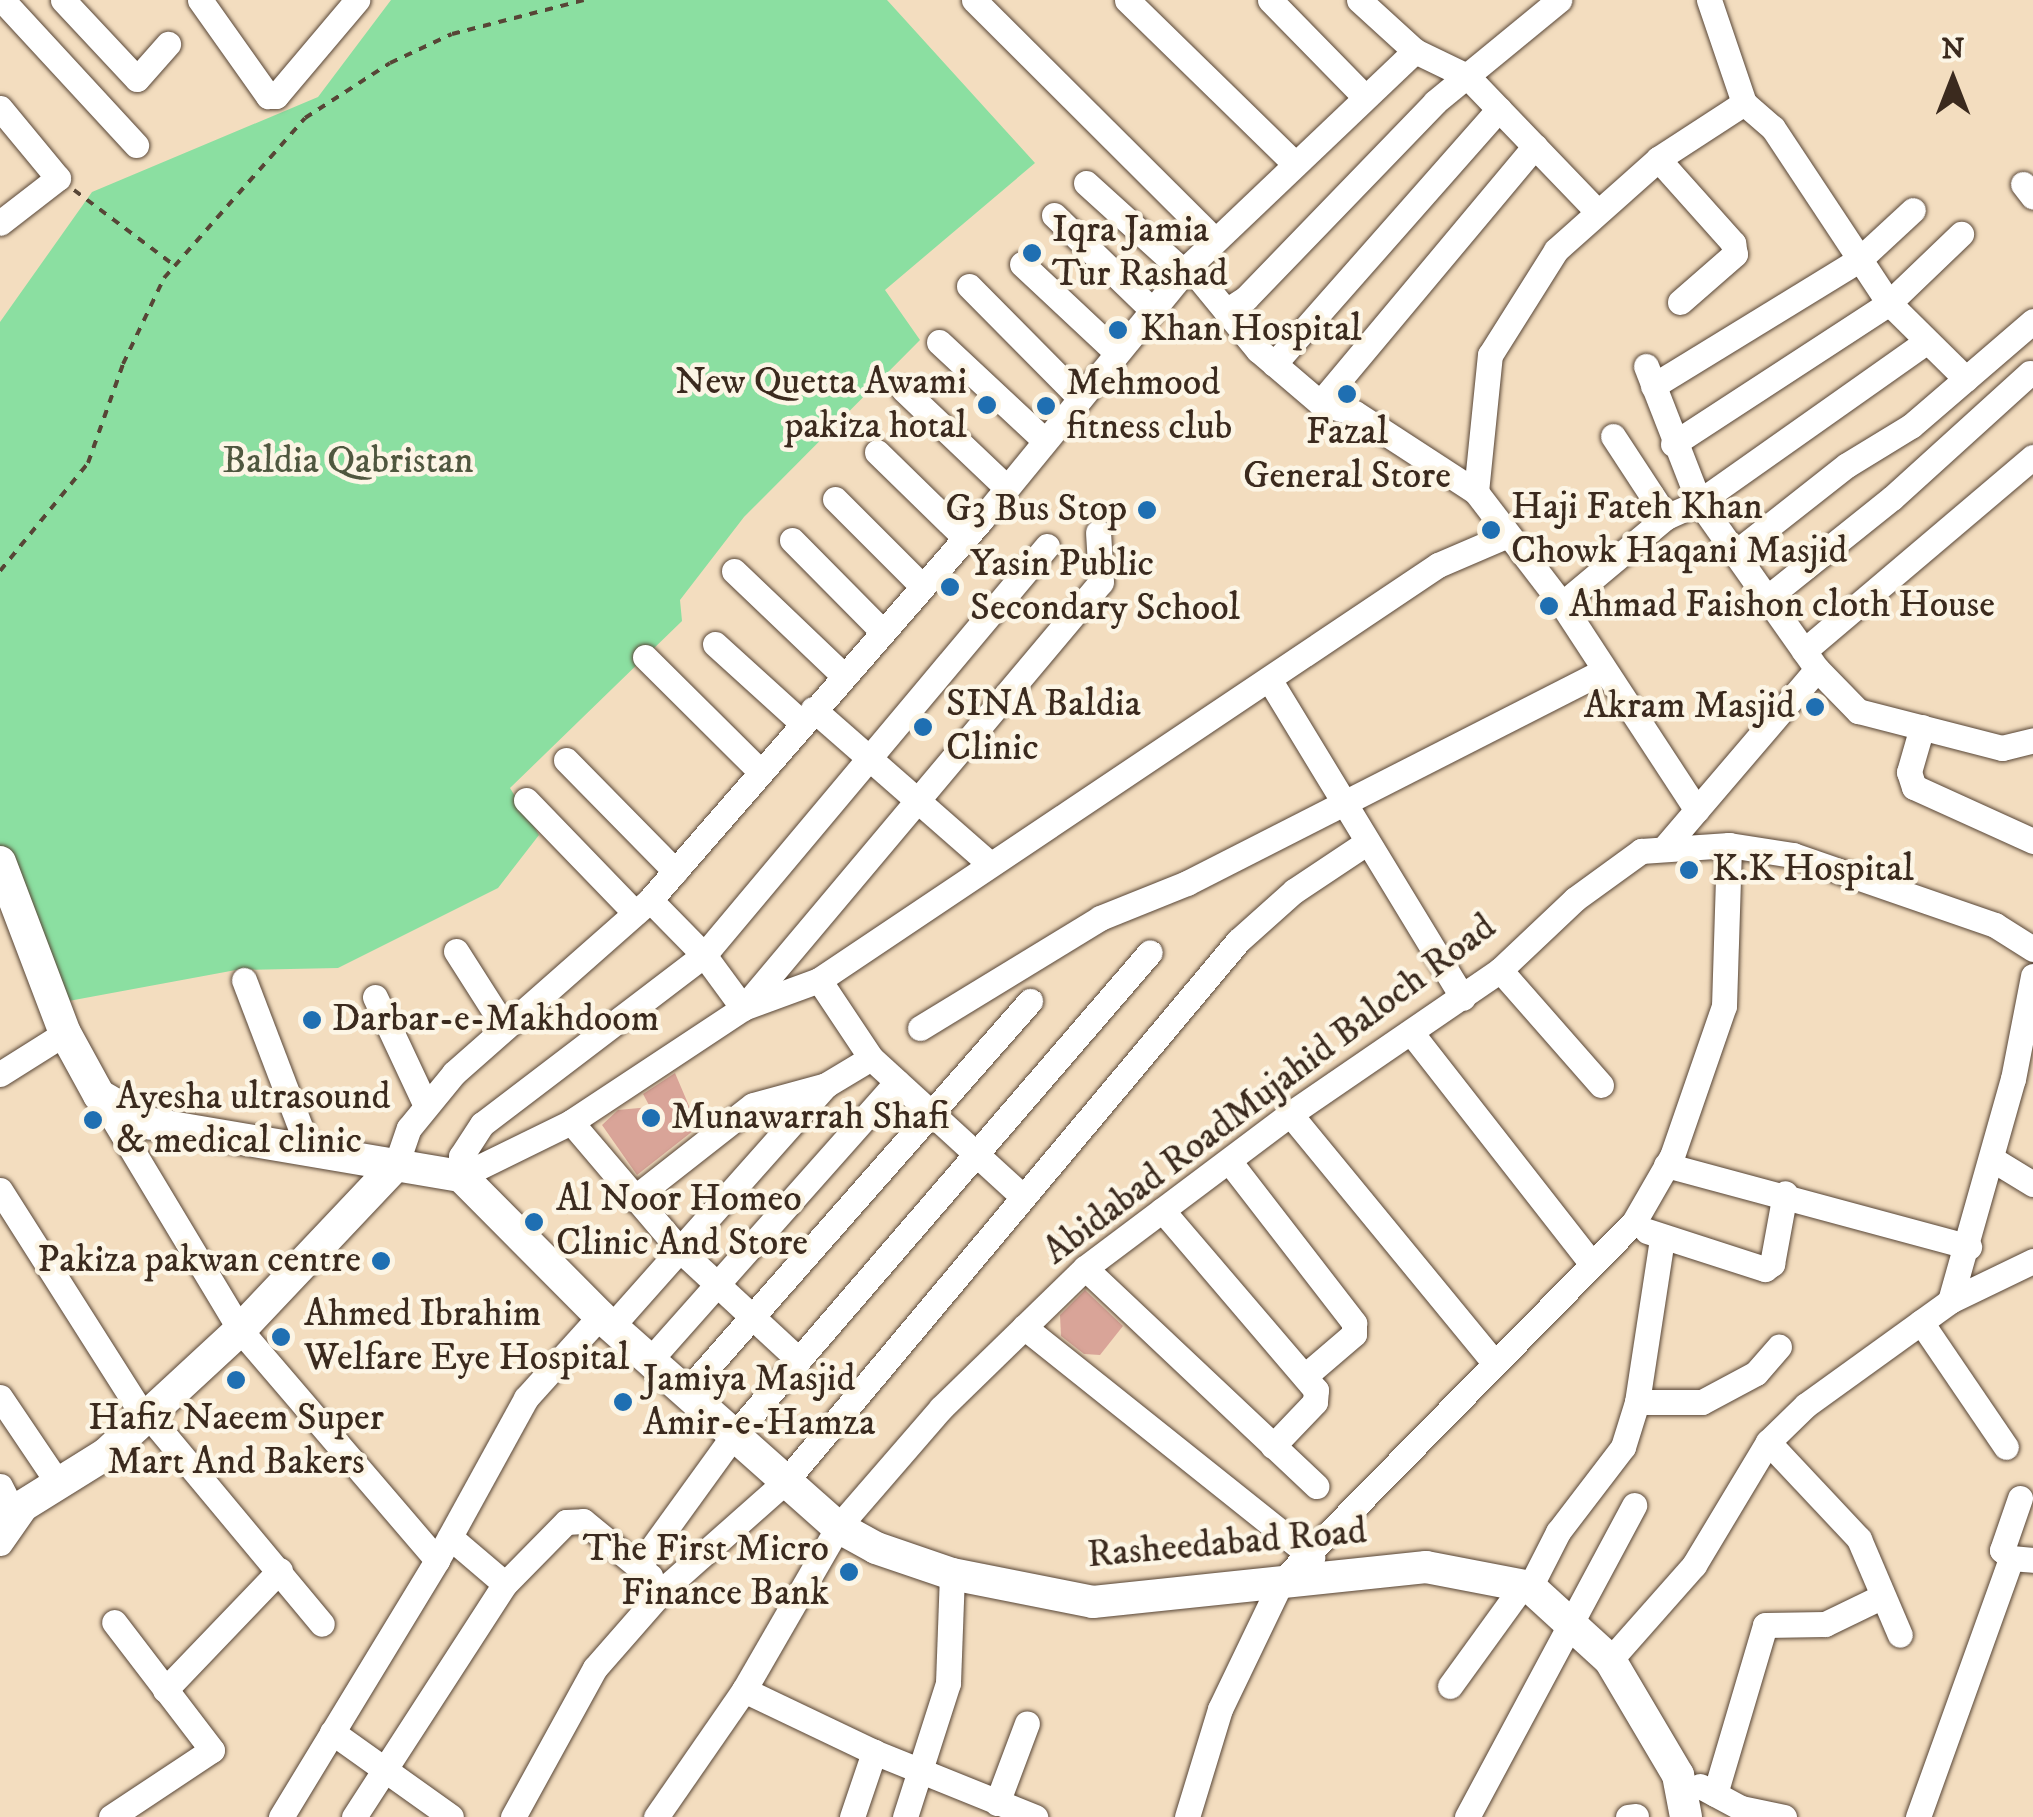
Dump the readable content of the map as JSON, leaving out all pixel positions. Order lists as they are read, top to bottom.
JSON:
{
  "streets": {
    "main road": ["Rasheedabad Road"],
    "street": ["Abidabad RoadMujahid Baloch Road"]
  },
  "crossings": [
    ["Abidabad RoadMujahid Baloch Road", "Rasheedabad Road"]
  ],
  "parks": ["Baldia Qabristan"],
  "places": [
    "Iqra Jamia Tur Rashad",
    "Khan Hospital",
    "Fazal General Store",
    "New Quetta Awami pakiza hotal",
    "Mehmood fitness club",
    "G3 Bus Stop",
    "Haji Fateh Khan Chowk Haqani Masjid",
    "Yasin Public Secondary School",
    "Ahmad Faishon cloth House",
    "Akram Masjid",
    "SINA Baldia Clinic",
    "K.K Hospital",
    "Darbar-e-Makhdoom",
    "Munawarrah Shafi",
    "Ayesha ultrasound & medical clinic",
    "Al Noor Homeo Clinic And Store",
    "Pakiza pakwan centre",
    "Ahmed Ibrahim Welfare Eye Hospital",
    "Hafiz Naeem Super Mart And Bakers",
    "Jamiya Masjid Amir-e-Hamza",
    "The First Micro Finance Bank"
  ],
  "north": "top"
}
